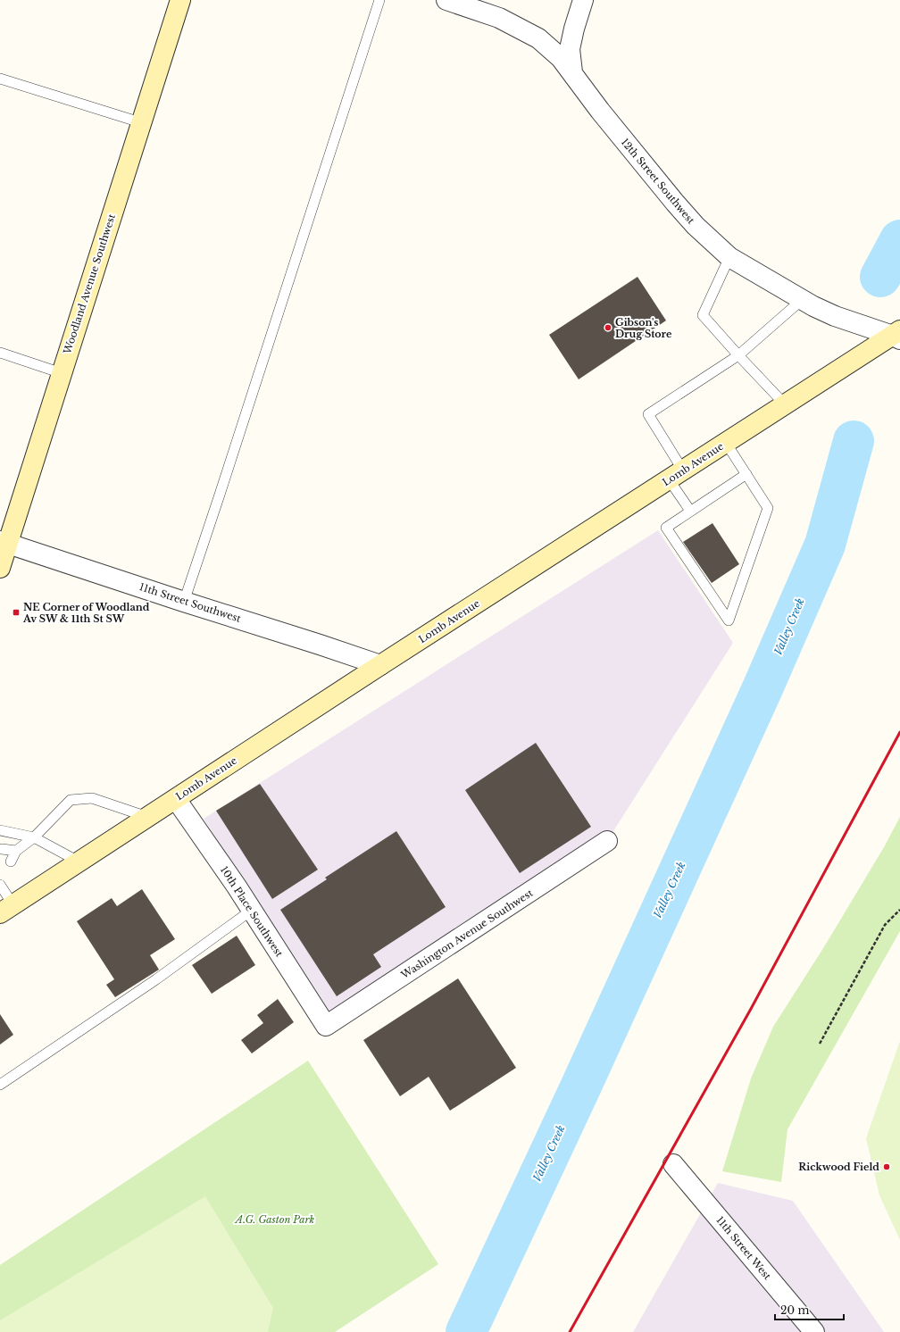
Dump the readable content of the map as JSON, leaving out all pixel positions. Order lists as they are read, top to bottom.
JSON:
{
  "streets": {
    "main road": ["Woodland Avenue Southwest", "Lomb Avenue"],
    "street": [
      "12th Street Southwest",
      "11th Street Southwest",
      "10th Place Southwest",
      "Washington Avenue Southwest",
      "11th Street West"
    ]
  },
  "crossings": [
    ["12th Street Southwest", "Lomb Avenue"],
    ["Woodland Avenue Southwest", "11th Street Southwest"],
    ["Lomb Avenue", "11th Street Southwest"],
    ["Lomb Avenue", "10th Place Southwest"],
    ["10th Place Southwest", "Washington Avenue Southwest"]
  ],
  "water": ["Valley Creek"],
  "parks": ["A.G. Gaston Park"],
  "places": {
    "other": ["Gibson's Drug Store", "Rickwood Field"],
    "transit": ["NE Corner of Woodland Av SW & 11th St SW"]
  },
  "scale_bar": "20 m"
}
